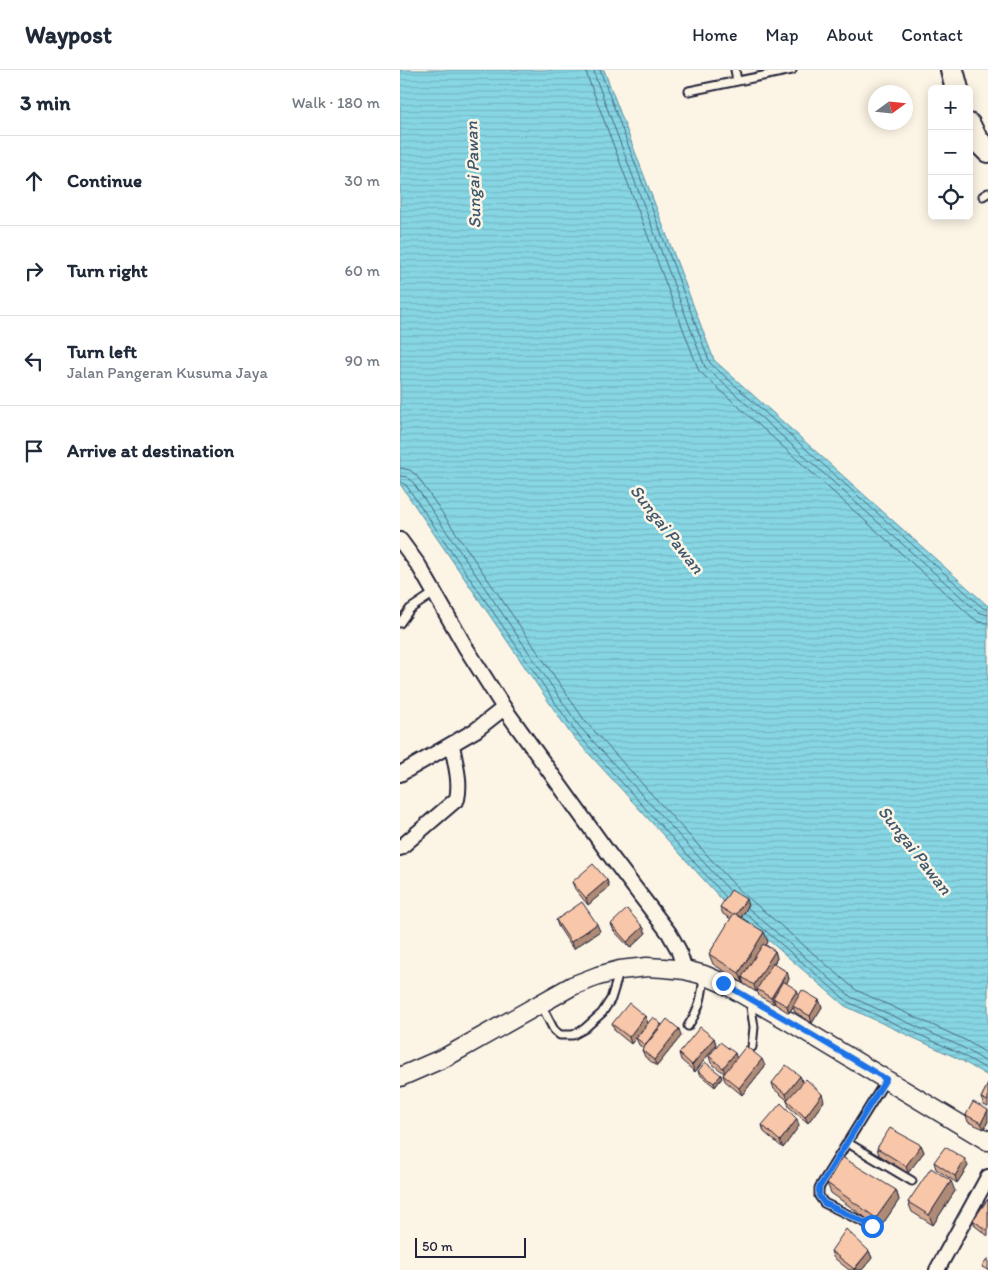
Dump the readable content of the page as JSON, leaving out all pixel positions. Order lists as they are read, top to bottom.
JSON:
{
  "water": ["Sungai Pawan"],
  "scale_bar": "50 m",
  "north": "right",
  "page": {
    "header": "Waypost",
    "nav": [
      "Home",
      "Map",
      "About",
      "Contact"
    ],
    "heading": ["3 min", "Walk · 180 m"],
    "map_buttons": ["+", "−"],
    "list": [
      ["Continue", "30 m"],
      ["Turn right", "60 m"],
      ["Turn left", "Jalan Pangeran Kusuma Jaya", "90 m"],
      "Arrive at destination"
    ],
    "scale": "50 m"
  }
}
